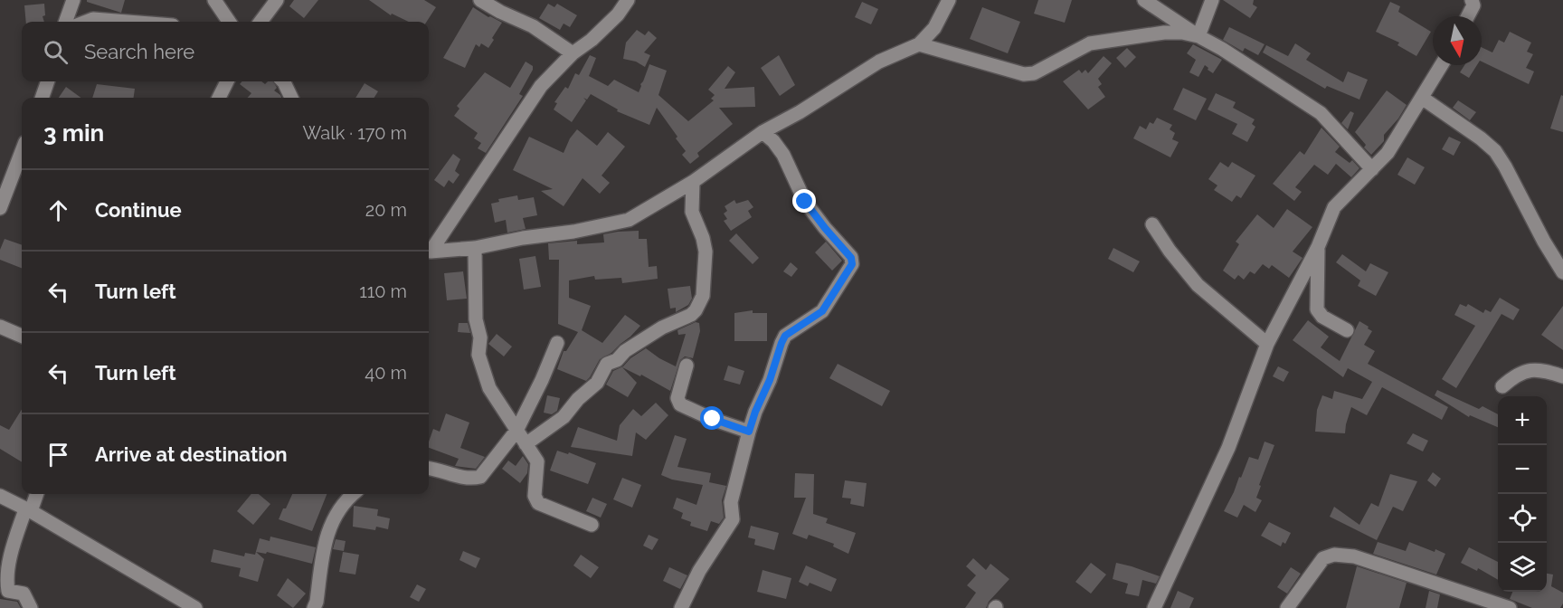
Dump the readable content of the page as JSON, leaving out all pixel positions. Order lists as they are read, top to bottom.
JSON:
{
  "north": "bottom",
  "page": {
    "search": "Search here",
    "heading": ["3 min", "Walk · 170 m"],
    "list": [
      ["Continue", "20 m"],
      ["Turn left", "110 m"],
      ["Turn left", "40 m"],
      "Arrive at destination"
    ],
    "map_buttons": ["+", "−"]
  }
}
